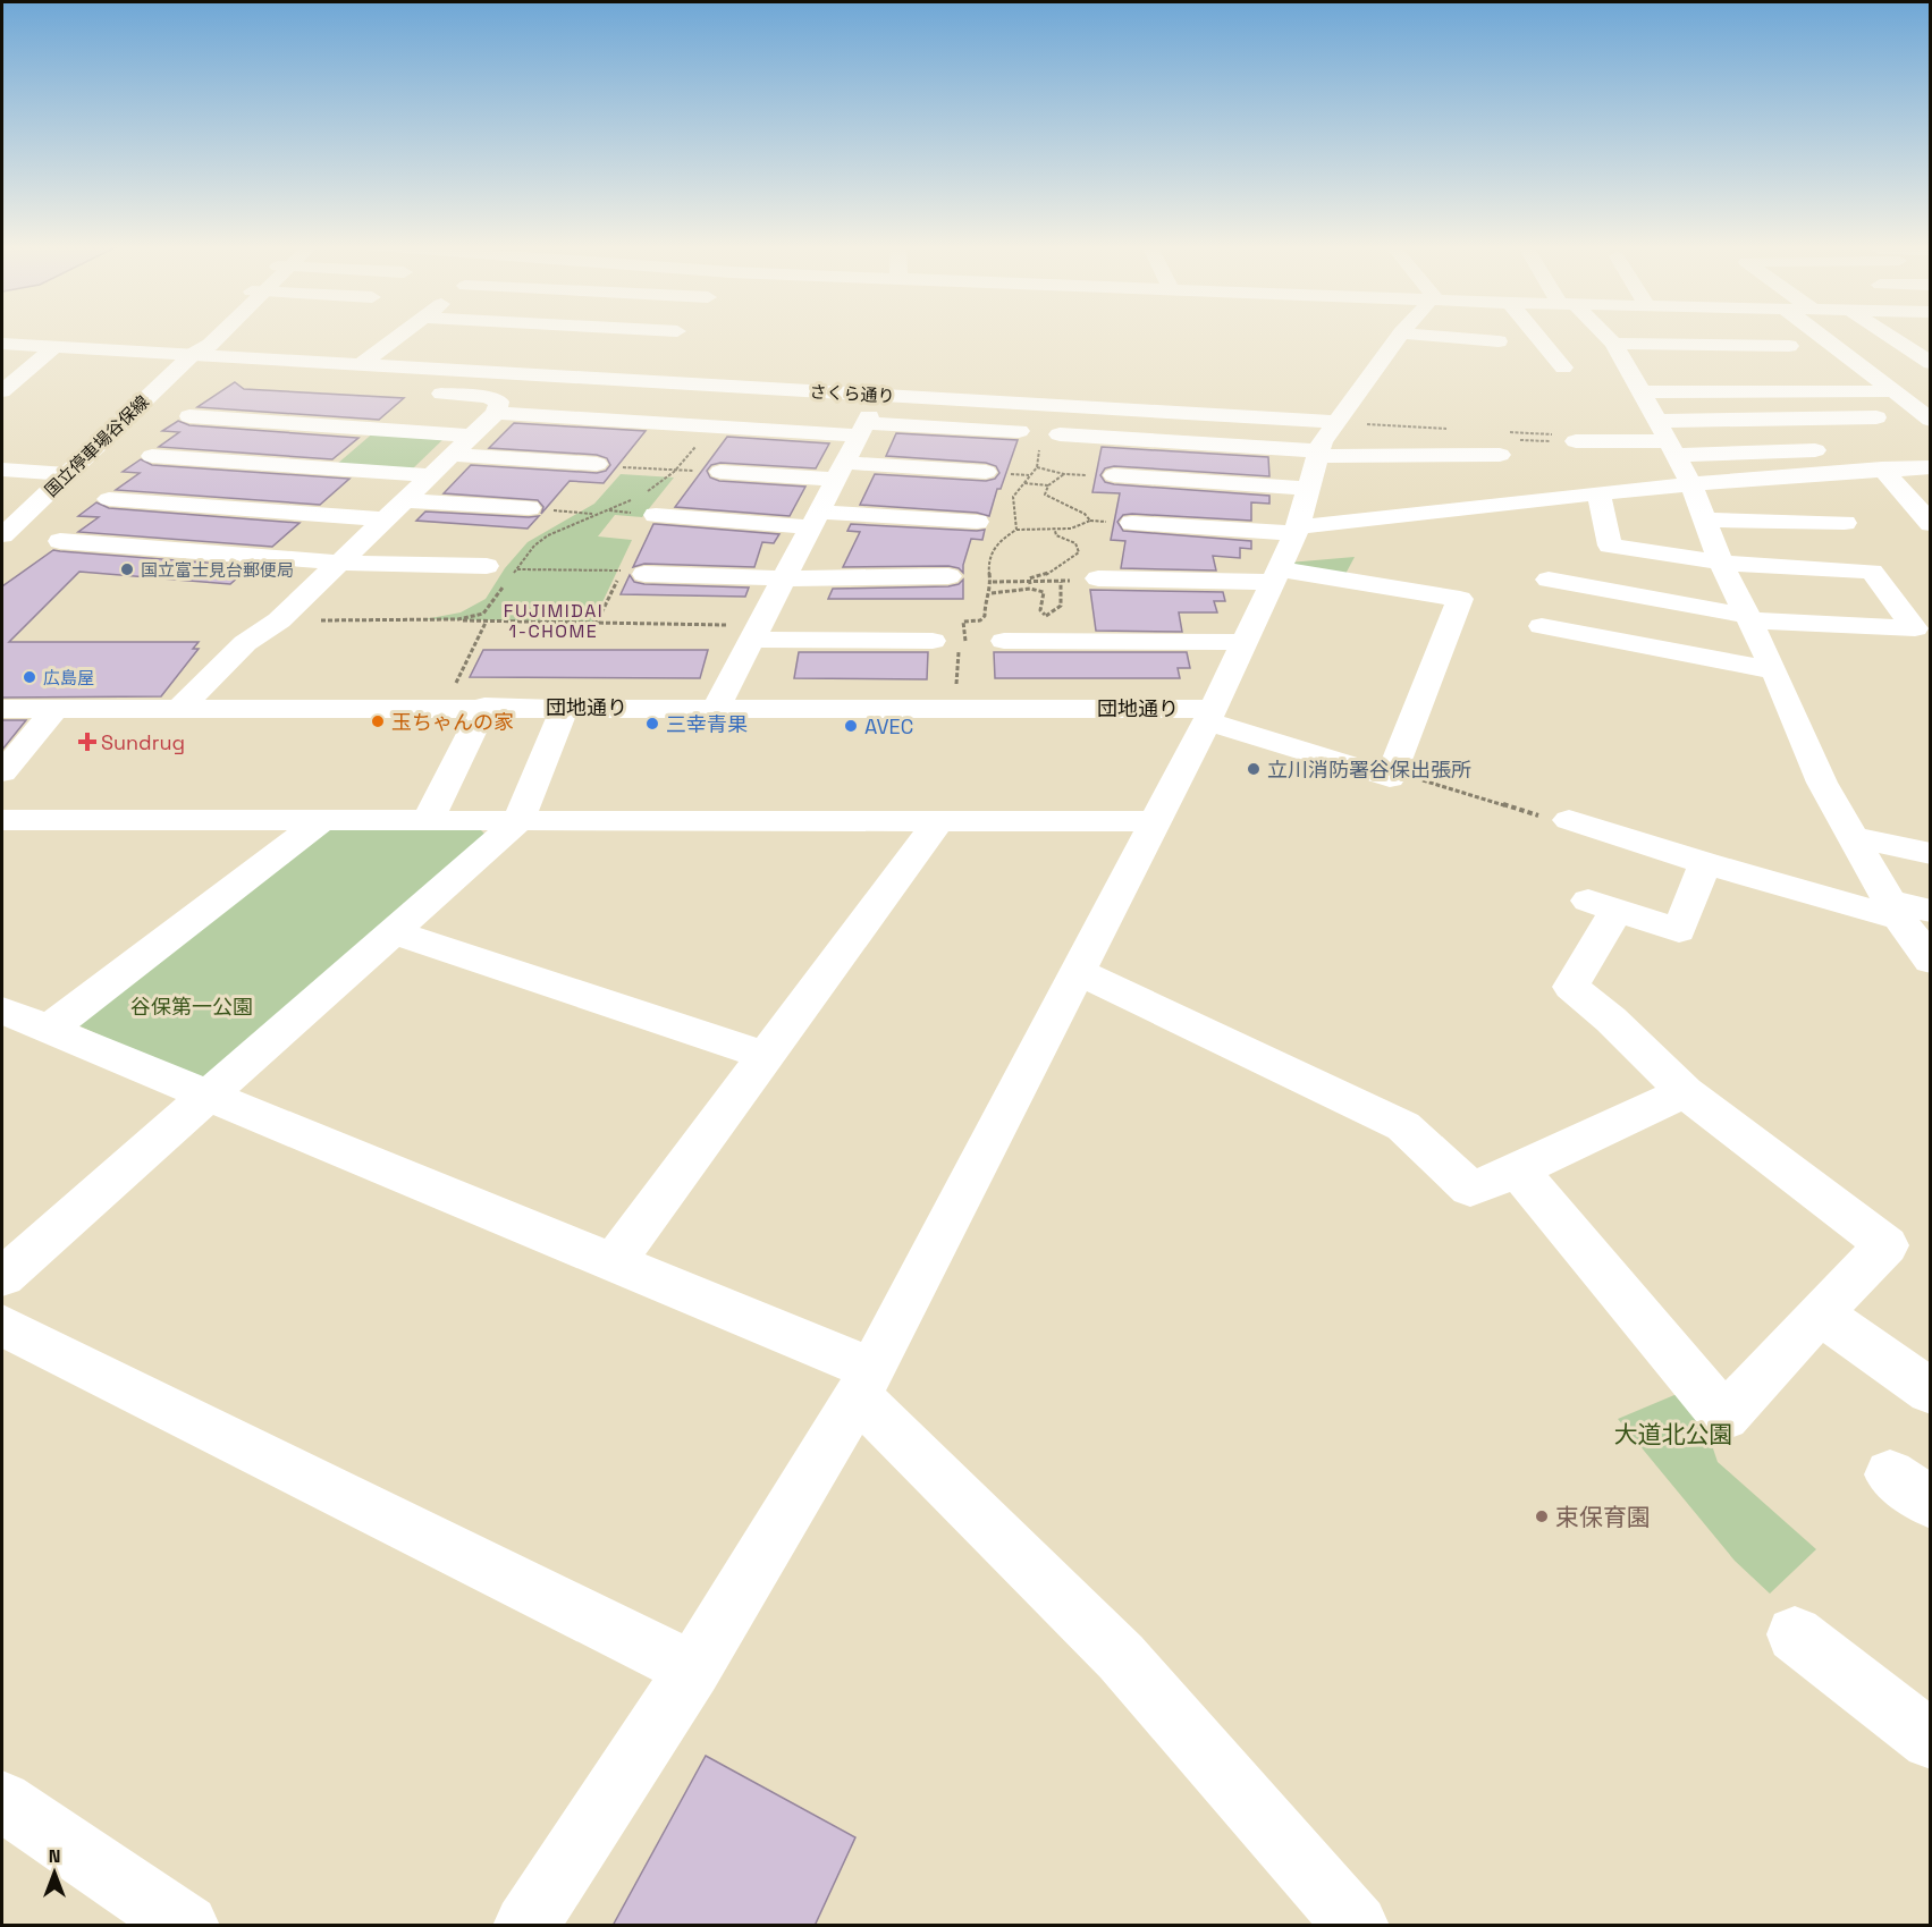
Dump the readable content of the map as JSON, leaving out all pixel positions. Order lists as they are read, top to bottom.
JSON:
{
  "streets": {
    "street": ["さくら通り", "国立停車場谷保線", "団地通り"]
  },
  "crossings": [
    ["さくら通り", "国立停車場谷保線"]
  ],
  "districts": ["FUJIMIDAI 1-CHOME"],
  "parks": ["谷保第一公園", "大道北公園"],
  "places": {
    "other": [
      "国立富士見台郵便局",
      "広島屋",
      "玉ちゃんの家",
      "三幸青果",
      "AVEC",
      "立川消防署谷保出張所",
      "束保育園"
    ],
    "health": ["Sundrug"]
  },
  "north": "top"
}
